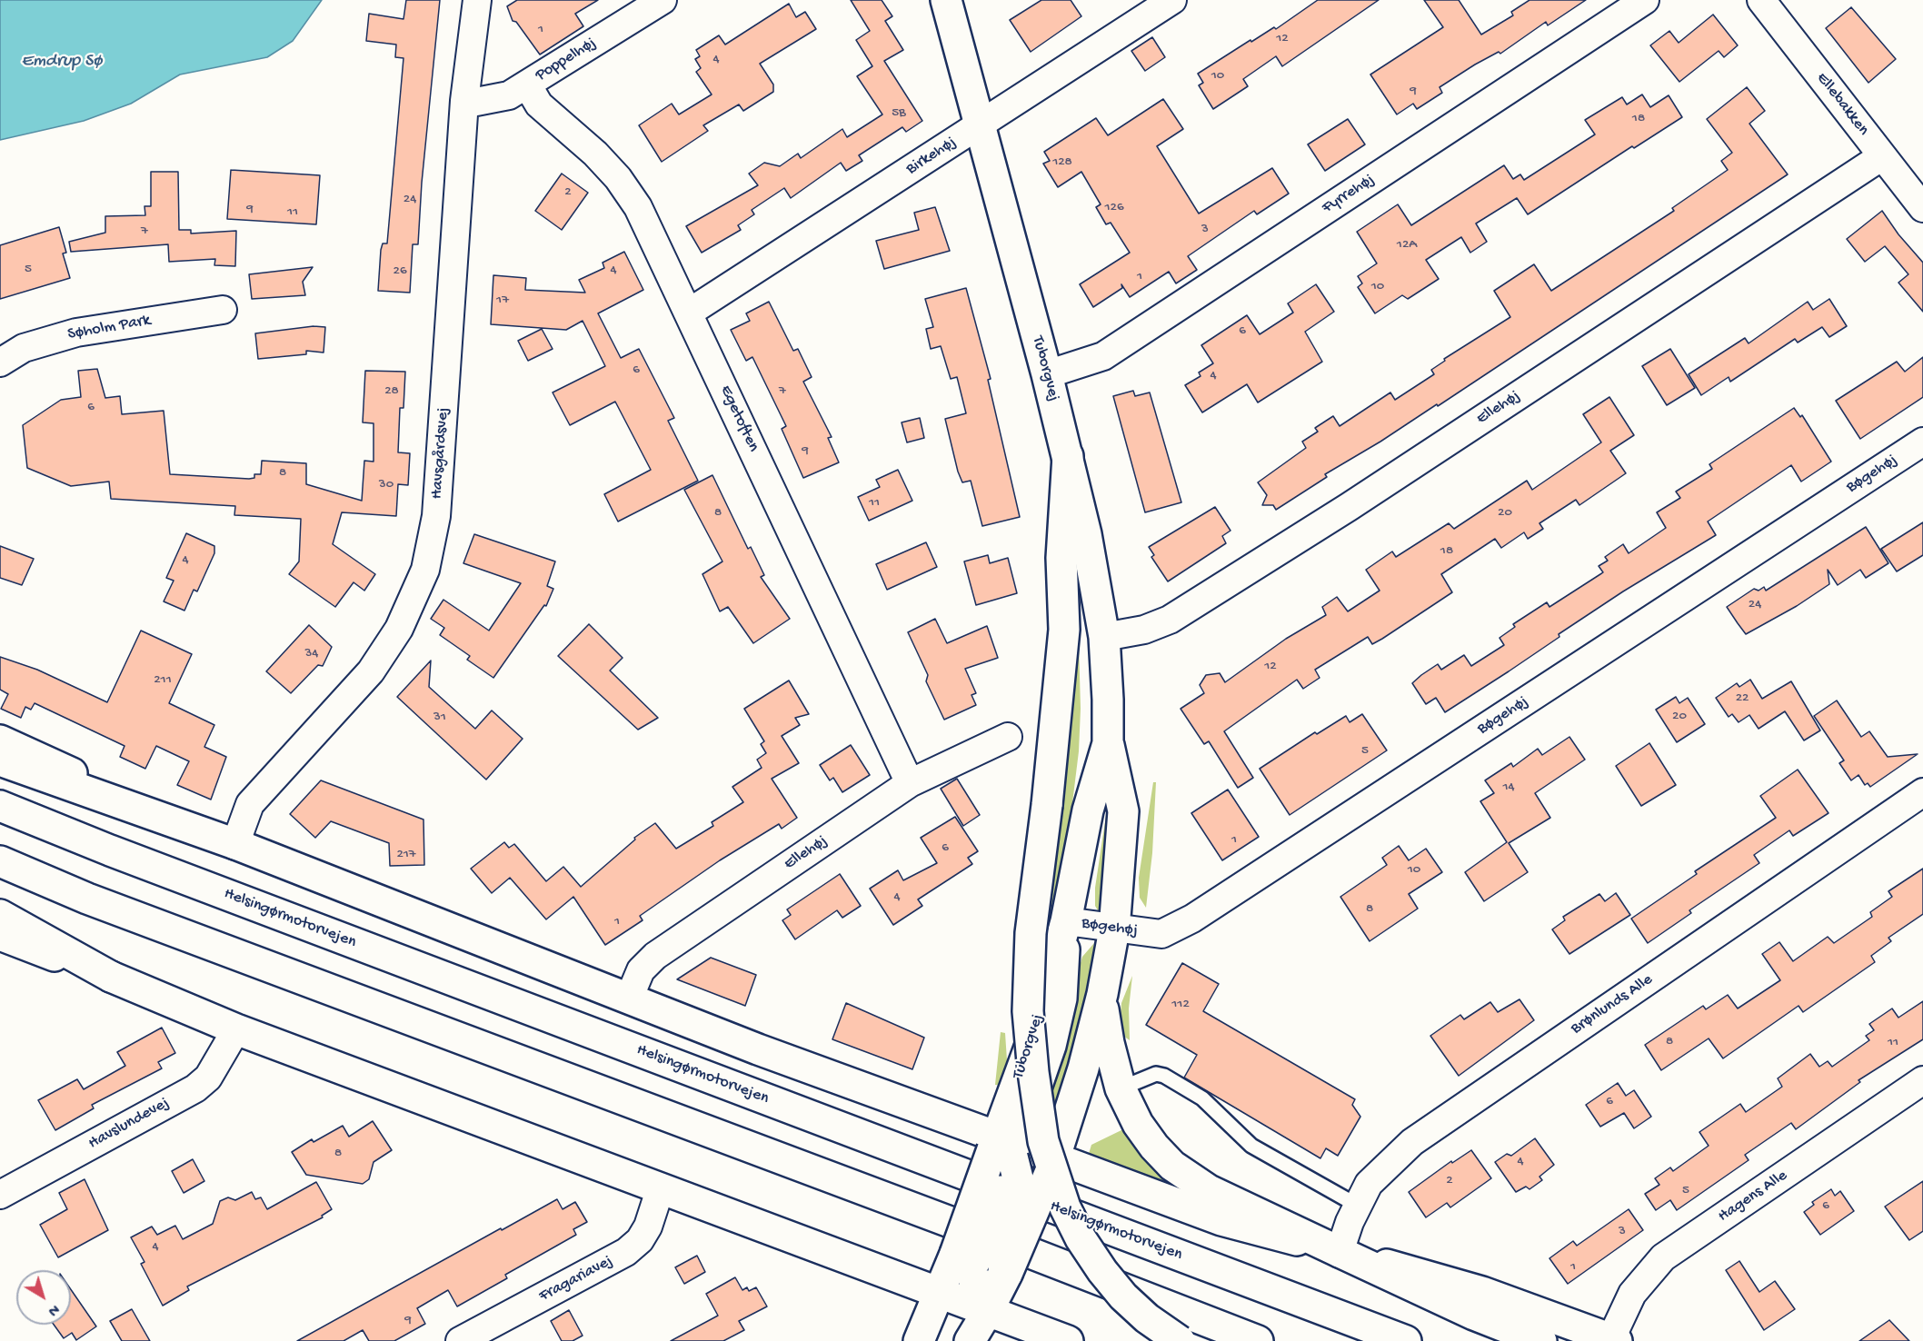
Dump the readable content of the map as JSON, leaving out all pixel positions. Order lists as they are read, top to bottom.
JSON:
{
  "streets": {
    "main road": ["Tuborgvej", "Helsingørmotorvejen"],
    "street": [
      "Poppelhøj",
      "Ellebakken",
      "Birkehøj",
      "Fyrrehøj",
      "Søholm Park",
      "Ellehøj",
      "Egetoften",
      "Havsgårdsvej",
      "Bøgehøj",
      "Brønlunds Alle",
      "Havslundevej",
      "Hagens Alle",
      "Fragariavej"
    ]
  },
  "crossings": [
    ["Poppelhøj", "Egetoften"],
    ["Poppelhøj", "Havsgårdsvej"],
    ["Ellebakken", "Ellehøj"],
    ["Birkehøj", "Tuborgvej"],
    ["Birkehøj", "Egetoften"],
    ["Fyrrehøj", "Tuborgvej"],
    ["Tuborgvej", "Ellehøj"],
    ["Tuborgvej", "Bøgehøj"],
    ["Ellehøj", "Egetoften"]
  ],
  "water": ["Emdrup Sø"],
  "house_numbers": [
    "1",
    "12",
    "4",
    "10",
    "9",
    "5B",
    "18",
    "128",
    "2",
    "24",
    "126",
    "9",
    "11",
    "3",
    "7",
    "12A",
    "5",
    "4",
    "26",
    "1",
    "10",
    "17",
    "6",
    "6",
    "4",
    "28",
    "7",
    "6",
    "9",
    "8",
    "30",
    "11",
    "8",
    "20",
    "18",
    "4",
    "24",
    "34",
    "12",
    "211",
    "22",
    "20",
    "31",
    "5",
    "14",
    "1",
    "6",
    "217",
    "10",
    "4",
    "8",
    "1",
    "112",
    "8",
    "11",
    "6",
    "8",
    "4",
    "2",
    "5",
    "6",
    "3",
    "4",
    "1",
    "9"
  ],
  "north": "bottom right"
}
